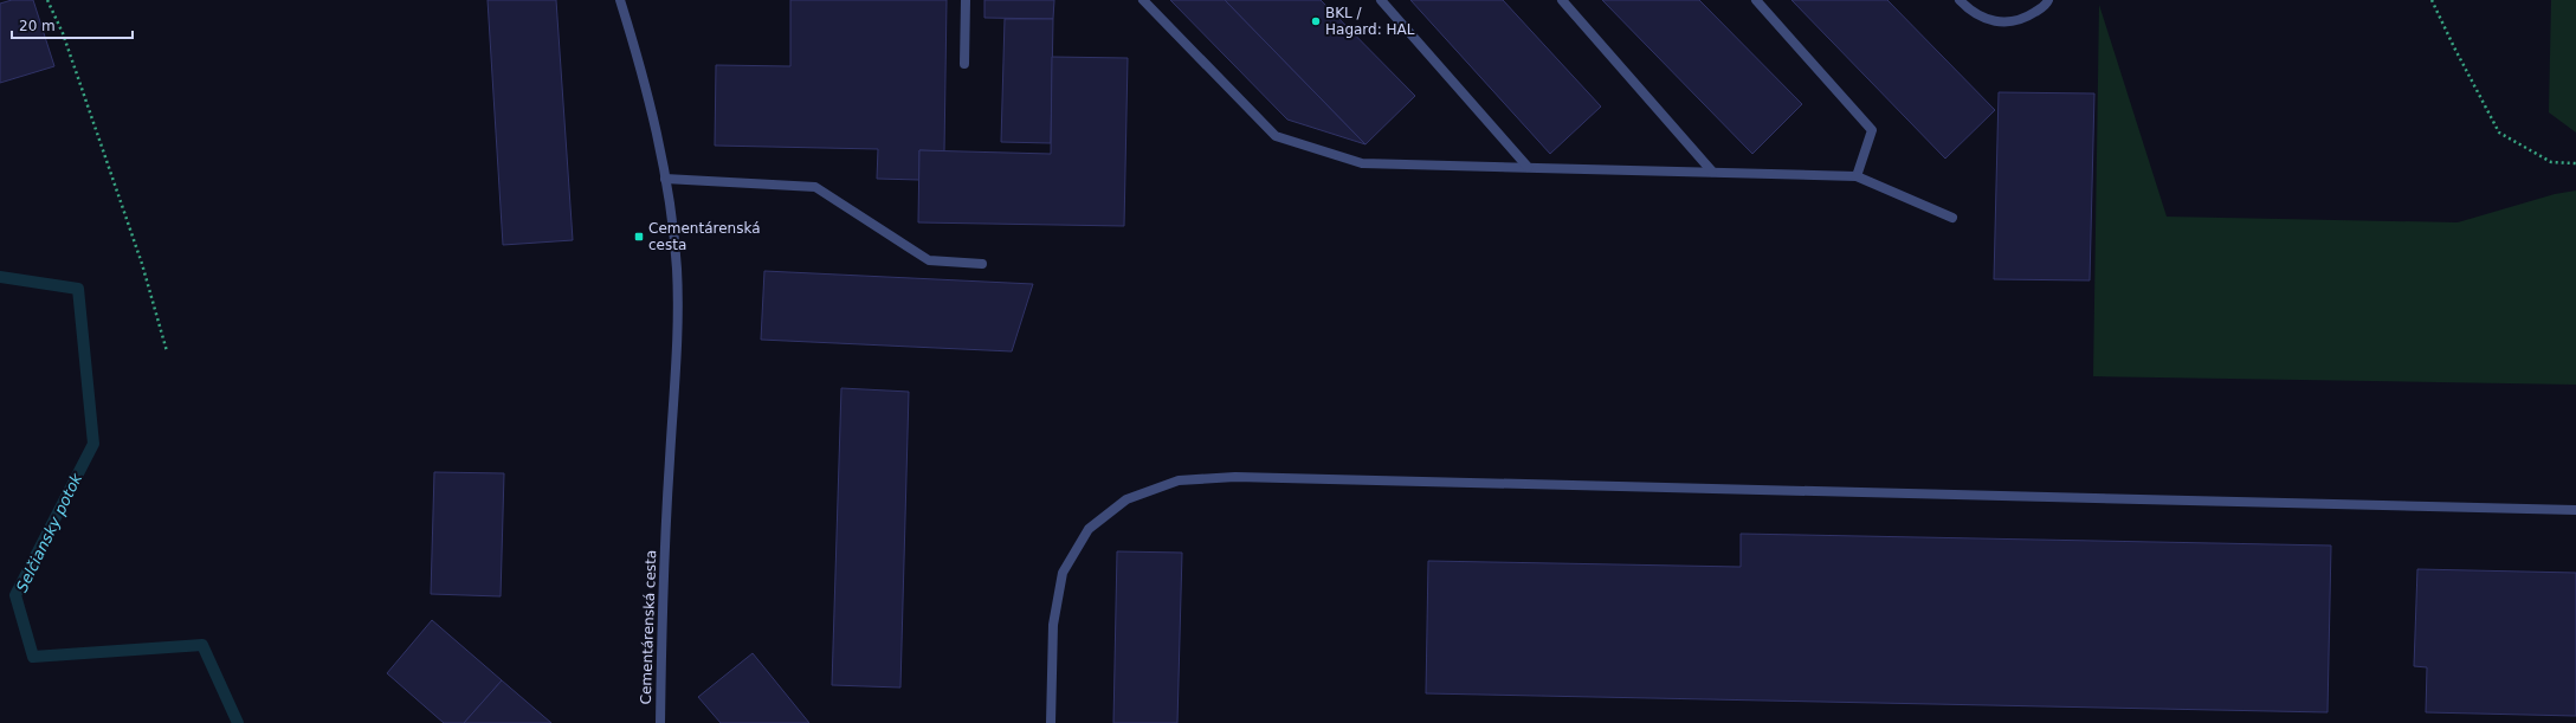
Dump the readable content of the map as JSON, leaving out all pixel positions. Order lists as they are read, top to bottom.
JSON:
{
  "streets": {
    "street": ["Cementárenská cesta"]
  },
  "water": ["Selčiansky potok"],
  "places": {
    "other": ["BKL / Hagard: HAL"],
    "transit": ["Cementárenská cesta"]
  },
  "scale_bar": "20 m"
}
